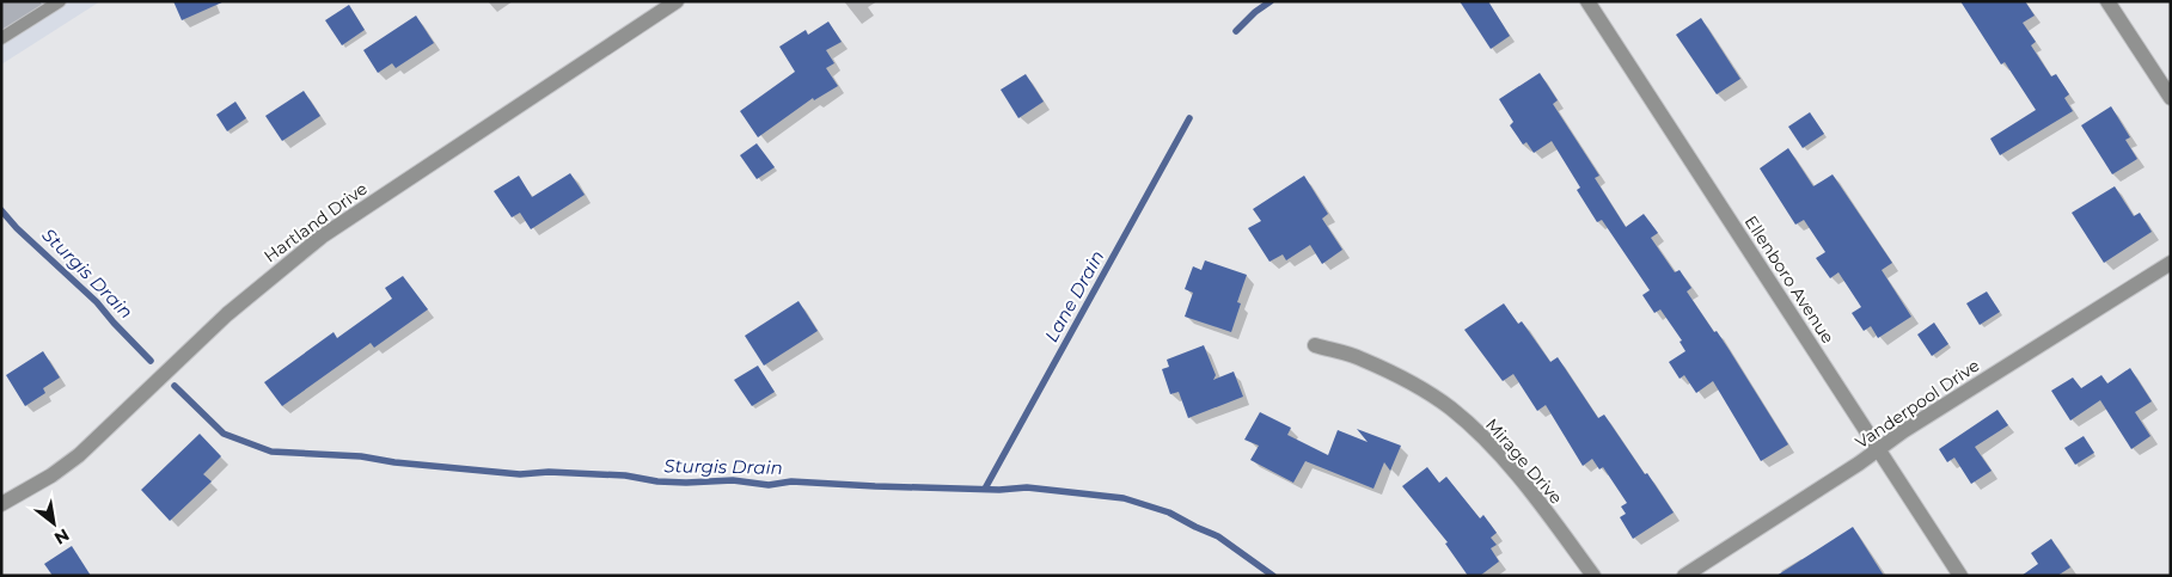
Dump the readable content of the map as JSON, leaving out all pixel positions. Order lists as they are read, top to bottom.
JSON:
{
  "streets": {
    "street": [
      "Hartland Drive",
      "Ellenboro Avenue",
      "Vanderpool Drive",
      "Mirage Drive"
    ]
  },
  "crossings": [
    ["Ellenboro Avenue", "Vanderpool Drive"]
  ],
  "water": ["Sturgis Drain", "Lane Drain"],
  "north": "bottom right"
}
